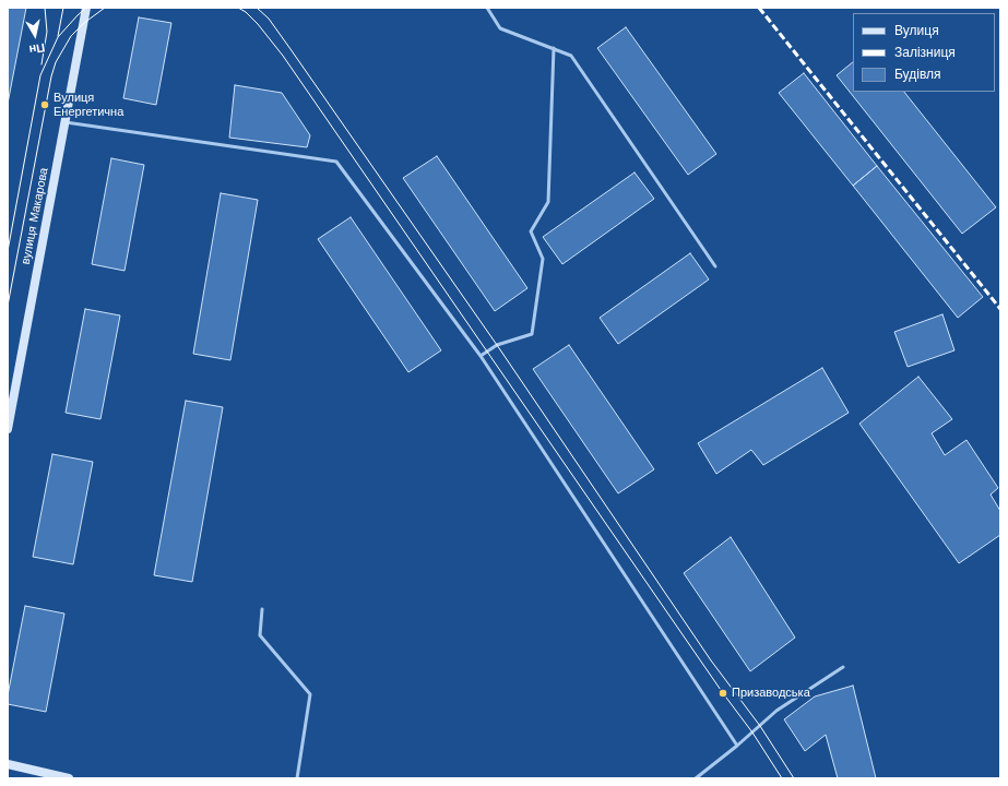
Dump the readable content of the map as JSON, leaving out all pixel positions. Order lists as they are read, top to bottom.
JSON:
{
  "streets": {
    "main road": ["вулиця Макарова"]
  },
  "places": ["Вулиця Енергетична", "Призаводська"],
  "legend": ["Вулиця", "Залізниця", "Будівля"],
  "north": "bottom"
}
